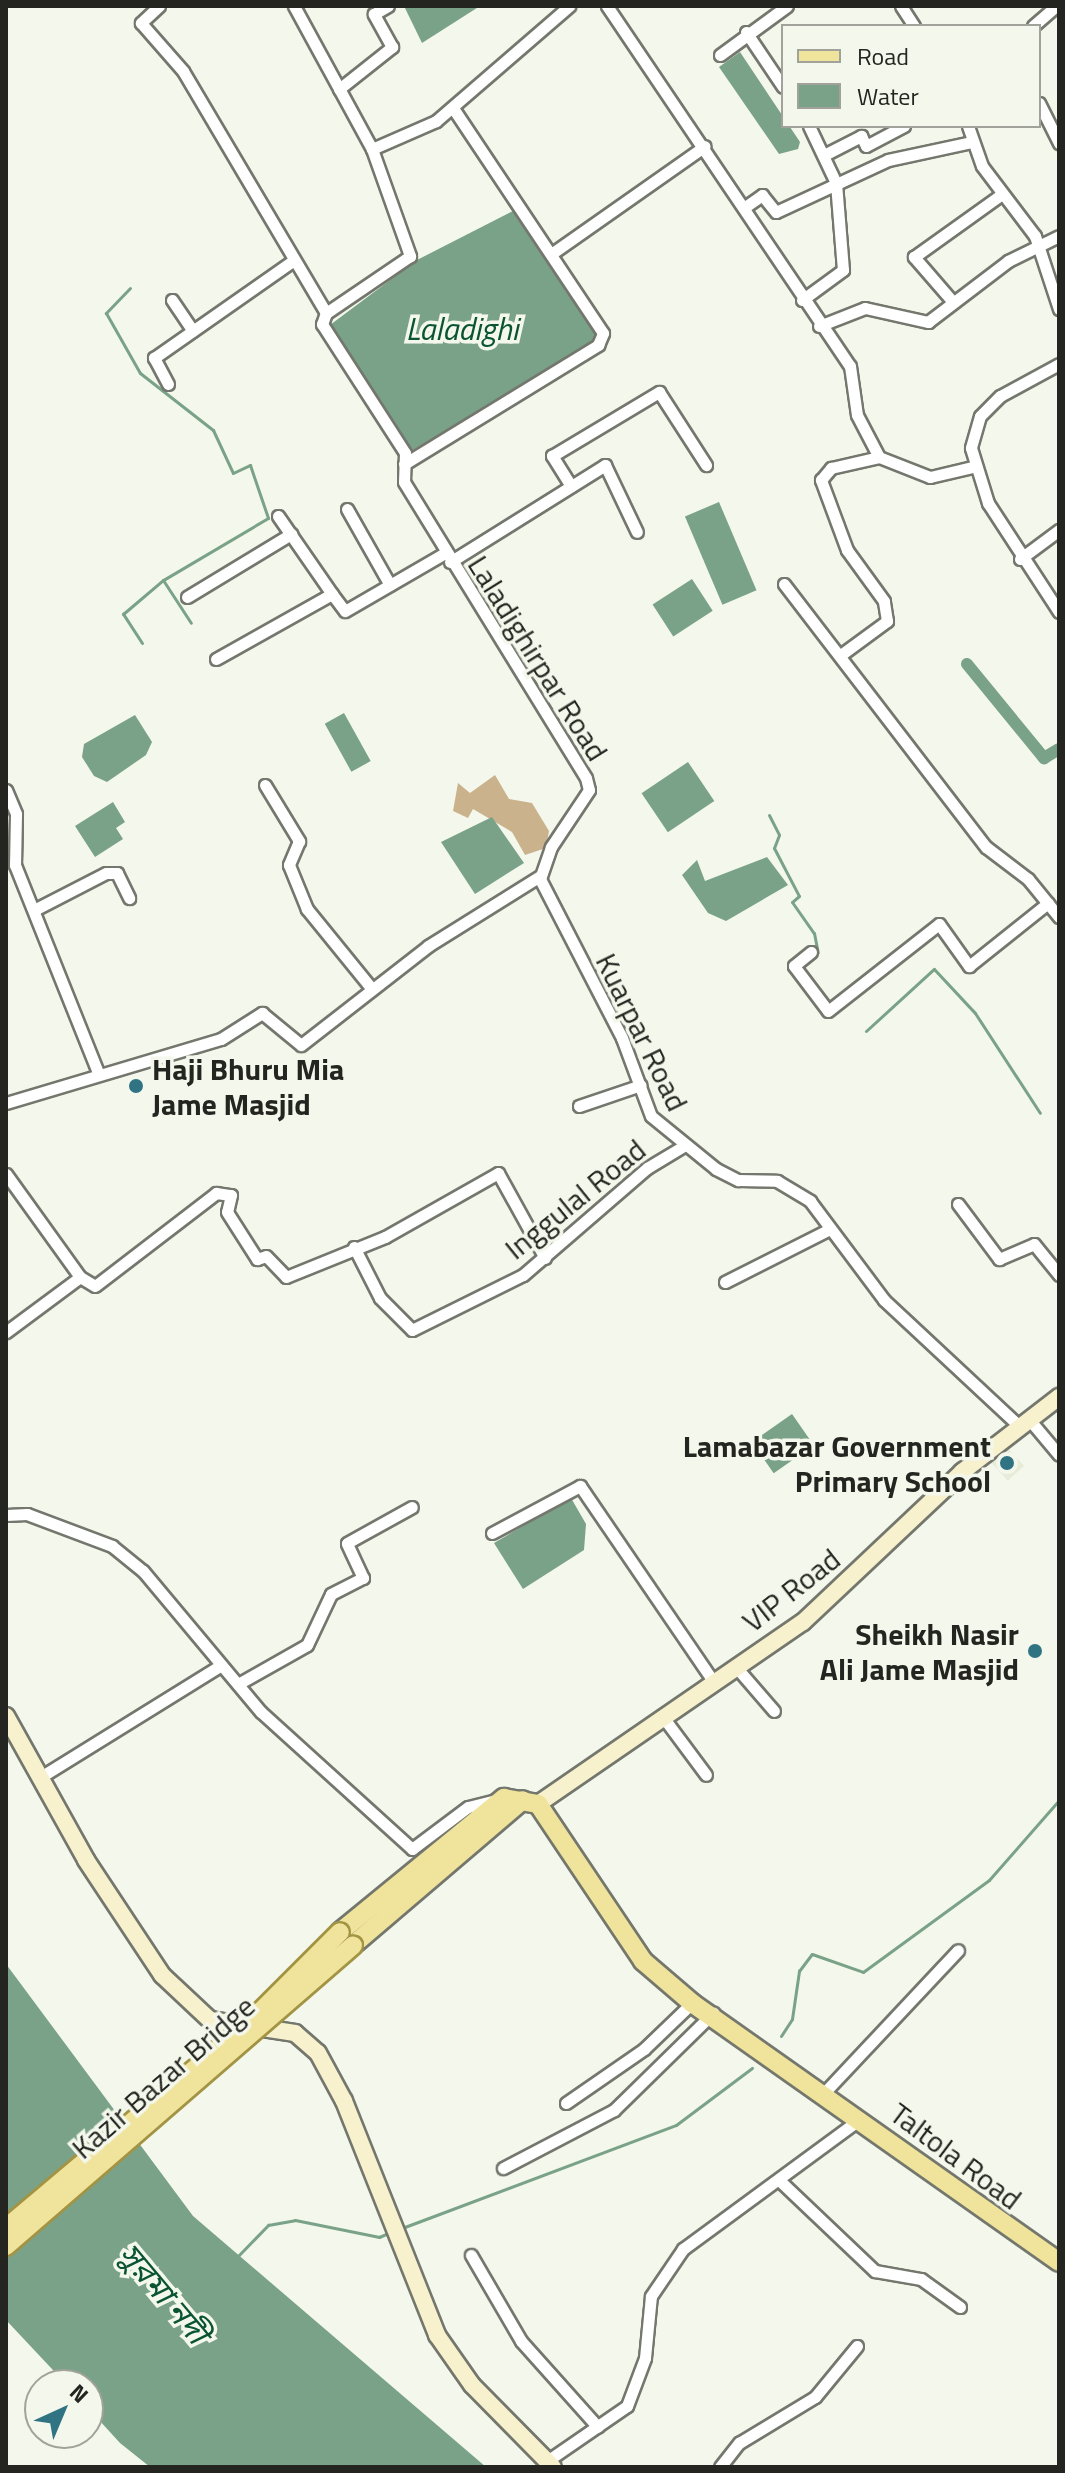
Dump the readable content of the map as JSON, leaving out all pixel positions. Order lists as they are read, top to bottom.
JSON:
{
  "streets": {
    "main road": ["Kazir Bazar Bridge", "Taltola Road"],
    "street": [
      "Laladighirpar Road",
      "Kuarpar Road",
      "Inggulal Road",
      "VIP Road"
    ]
  },
  "crossings": [
    ["Laladighirpar Road", "Kuarpar Road"],
    ["Kuarpar Road", "Inggulal Road"],
    ["Kuarpar Road", "VIP Road"],
    ["VIP Road", "Taltola Road"]
  ],
  "water": ["Laladighi", "সুরমা নদী"],
  "places": ["Haji Bhuru Mia Jame Masjid", "Lamabazar Government Primary School", "Sheikh Nasir Ali Jame Masjid"],
  "legend": ["Road", "Water"],
  "north": "top right"
}
